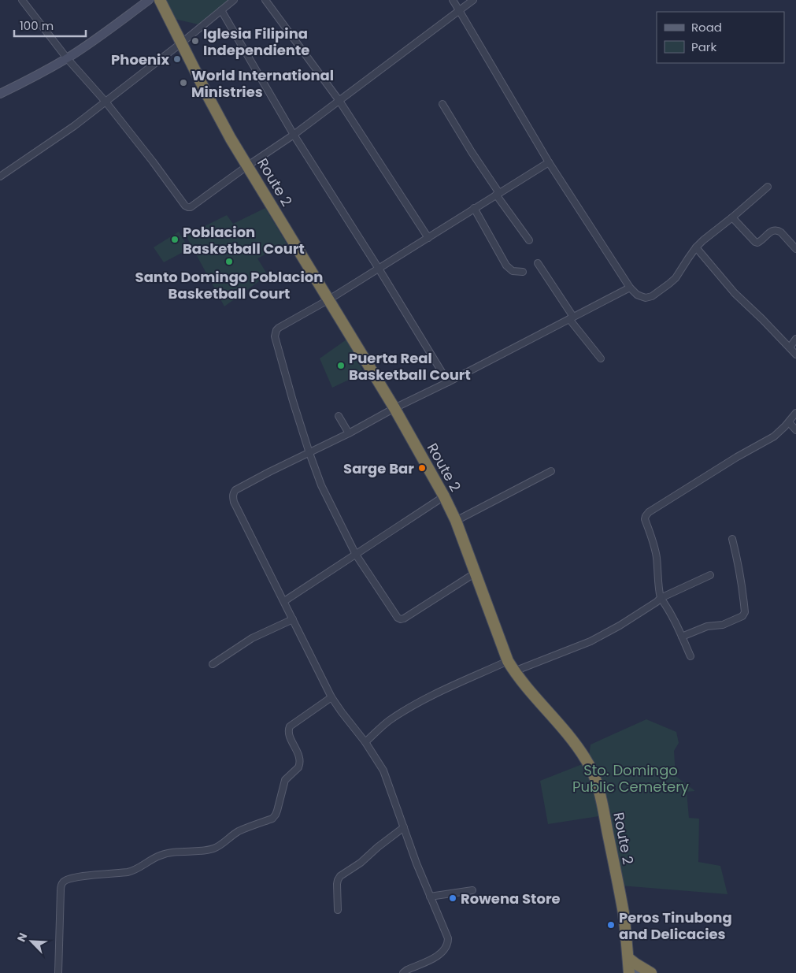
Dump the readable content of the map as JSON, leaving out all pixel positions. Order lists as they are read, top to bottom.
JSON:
{
  "streets": {
    "highway": ["Route 2"]
  },
  "parks": ["Sto. Domingo Public Cemetery"],
  "places": [
    "Iglesia Filipina Independiente",
    "Phoenix",
    "World International Ministries",
    "Poblacion Basketball Court",
    "Santo Domingo Poblacion Basketball Court",
    "Puerta Real Basketball Court",
    "Sarge Bar",
    "Rowena Store",
    "Peros Tinubong and Delicacies"
  ],
  "legend": ["Road", "Park"],
  "scale_bar": "100 m",
  "north": "top left"
}
